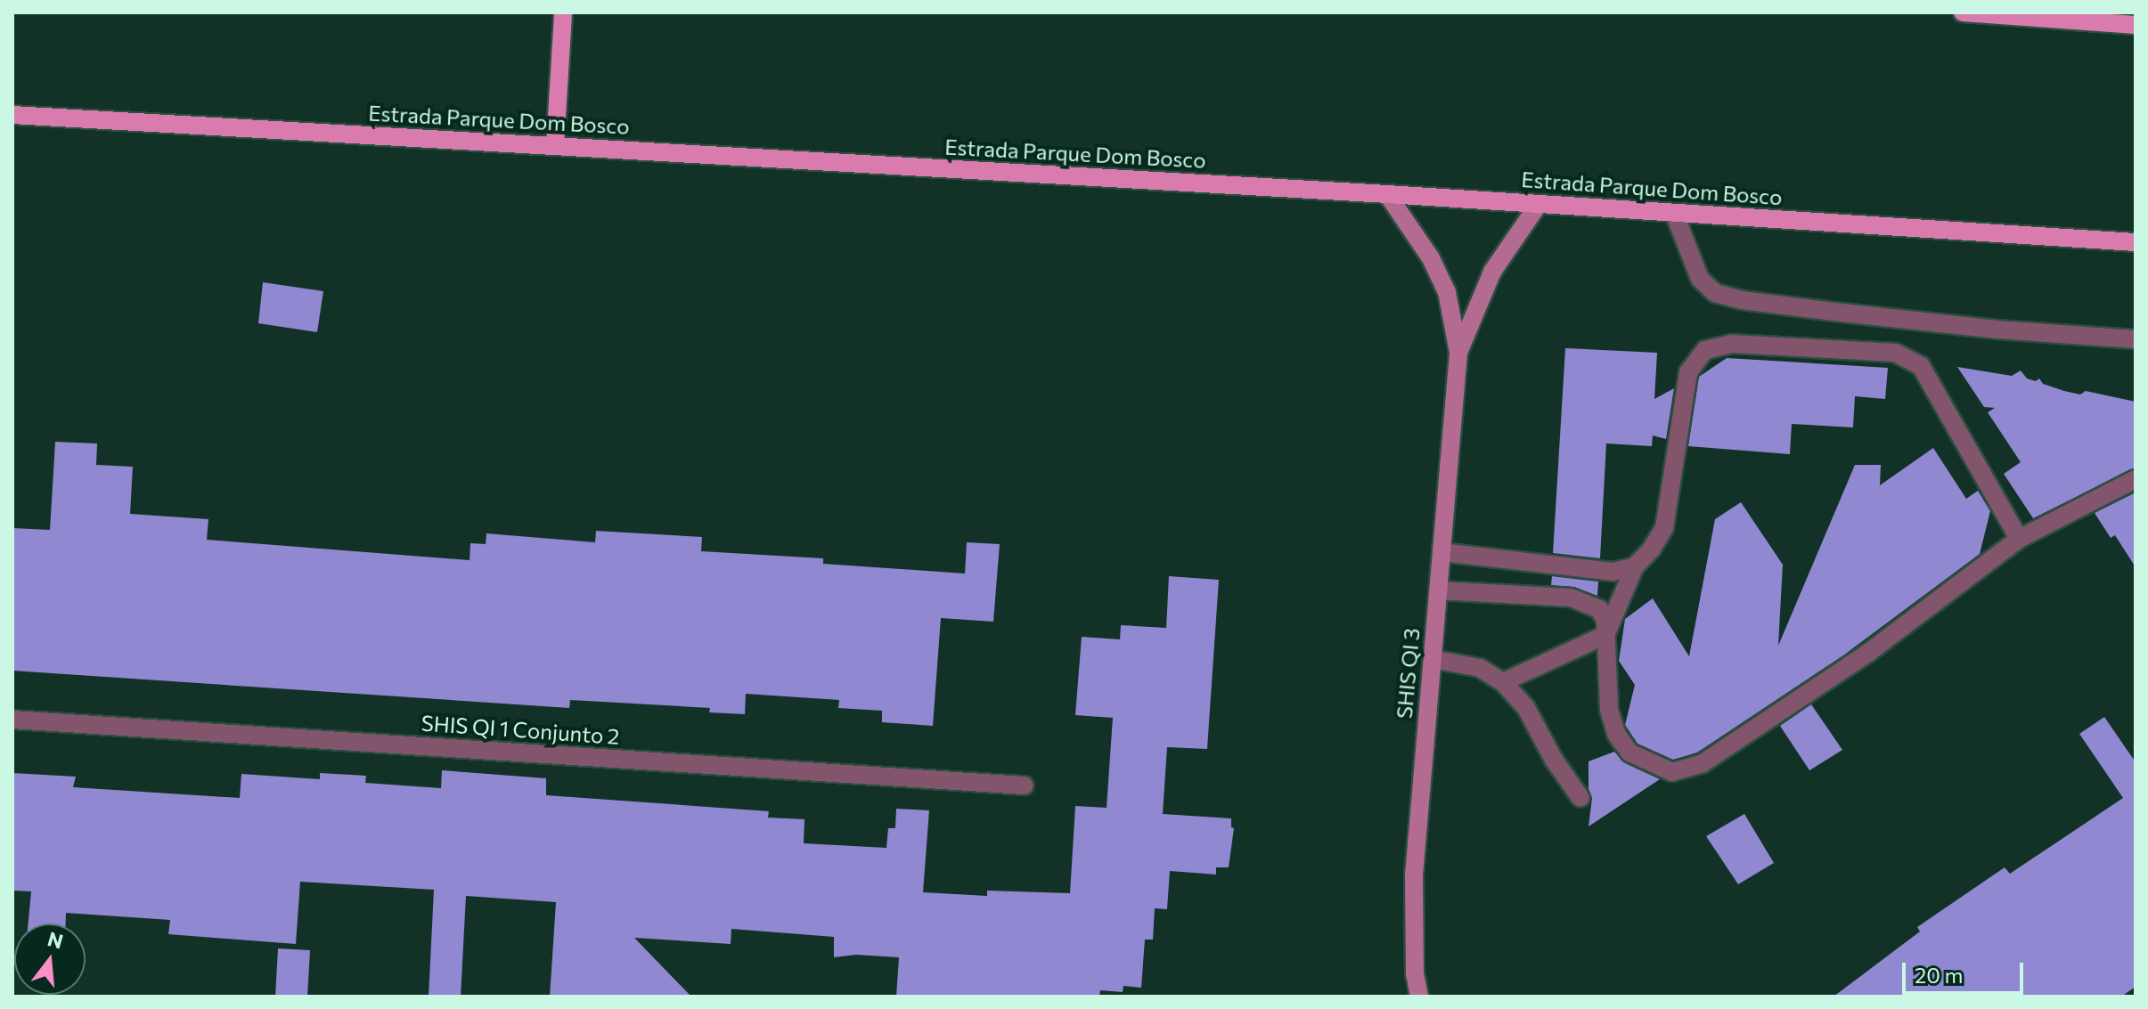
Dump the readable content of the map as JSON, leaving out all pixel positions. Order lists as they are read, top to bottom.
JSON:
{
  "streets": {
    "main road": ["Estrada Parque Dom Bosco"],
    "street": ["SHIS QI 3", "SHIS QI 1 Conjunto 2"]
  },
  "crossings": [
    ["Estrada Parque Dom Bosco", "SHIS QI 3"]
  ],
  "scale_bar": "20 m",
  "north": "top"
}
